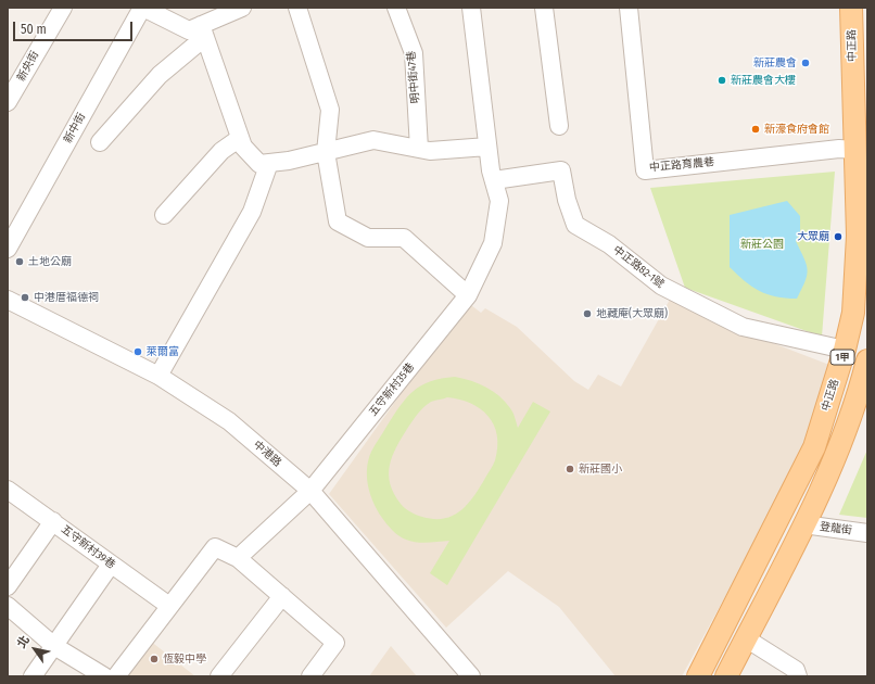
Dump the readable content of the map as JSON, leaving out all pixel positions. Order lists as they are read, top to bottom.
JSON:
{
  "streets": {
    "main road": ["中正路", "1甲"],
    "street": [
      "新央街",
      "明中街47巷",
      "新中街",
      "中正路育農巷",
      "中正路82-1號",
      "五守新村35巷",
      "中港路",
      "登龍街",
      "五守新村39巷"
    ]
  },
  "crossings": [
    ["中正路", "中正路育農巷"],
    ["中正路", "中正路82-1號"],
    ["中正路82-1號", "五守新村35巷"],
    ["1甲", "登龍街"],
    ["五守新村35巷", "中港路"]
  ],
  "parks": ["新莊公園"],
  "places": [
    "新莊農會",
    "新莊農會大樓",
    "新濠食府會館",
    "大眾廟",
    "土地公廟",
    "中港厝福德祠",
    "地藏庵(大眾廟)",
    "萊爾富",
    "新莊國小",
    "恆毅中學"
  ],
  "scale_bar": "50 m",
  "north": "top left"
}
